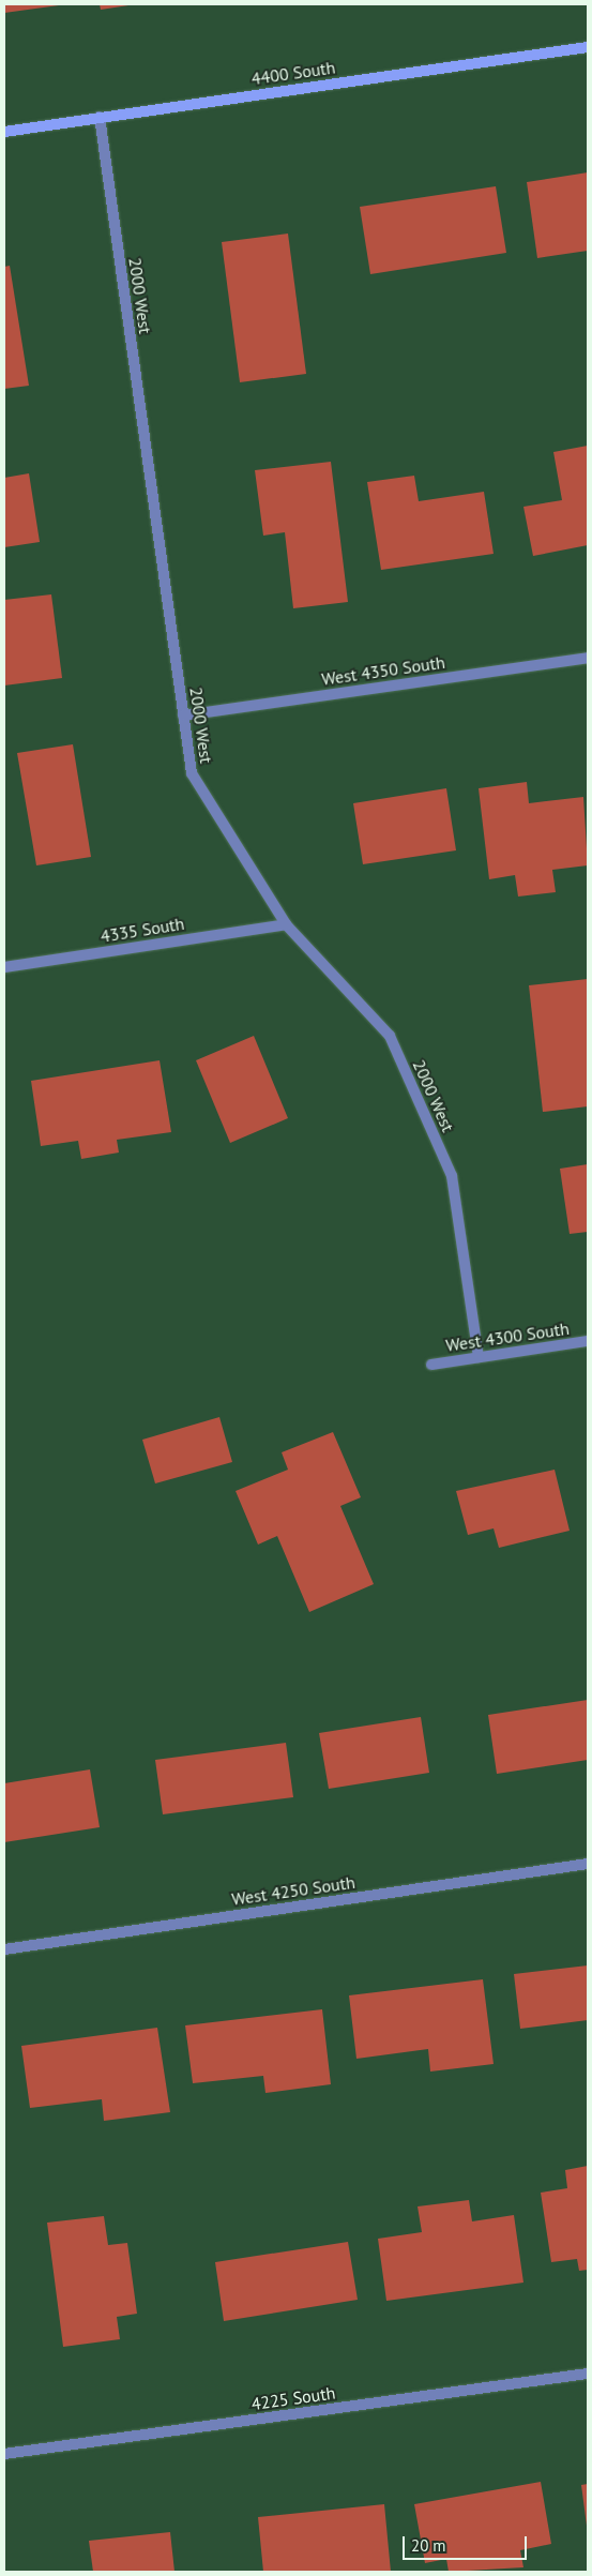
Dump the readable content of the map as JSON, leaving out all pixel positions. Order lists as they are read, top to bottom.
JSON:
{
  "streets": {
    "street": [
      "4400 South",
      "2000 West",
      "West 4350 South",
      "4335 South",
      "West 4300 South",
      "West 4250 South",
      "4225 South"
    ]
  },
  "crossings": [
    ["4400 South", "2000 West"],
    ["2000 West", "West 4350 South"],
    ["2000 West", "4335 South"],
    ["2000 West", "West 4300 South"]
  ],
  "scale_bar": "20 m"
}
